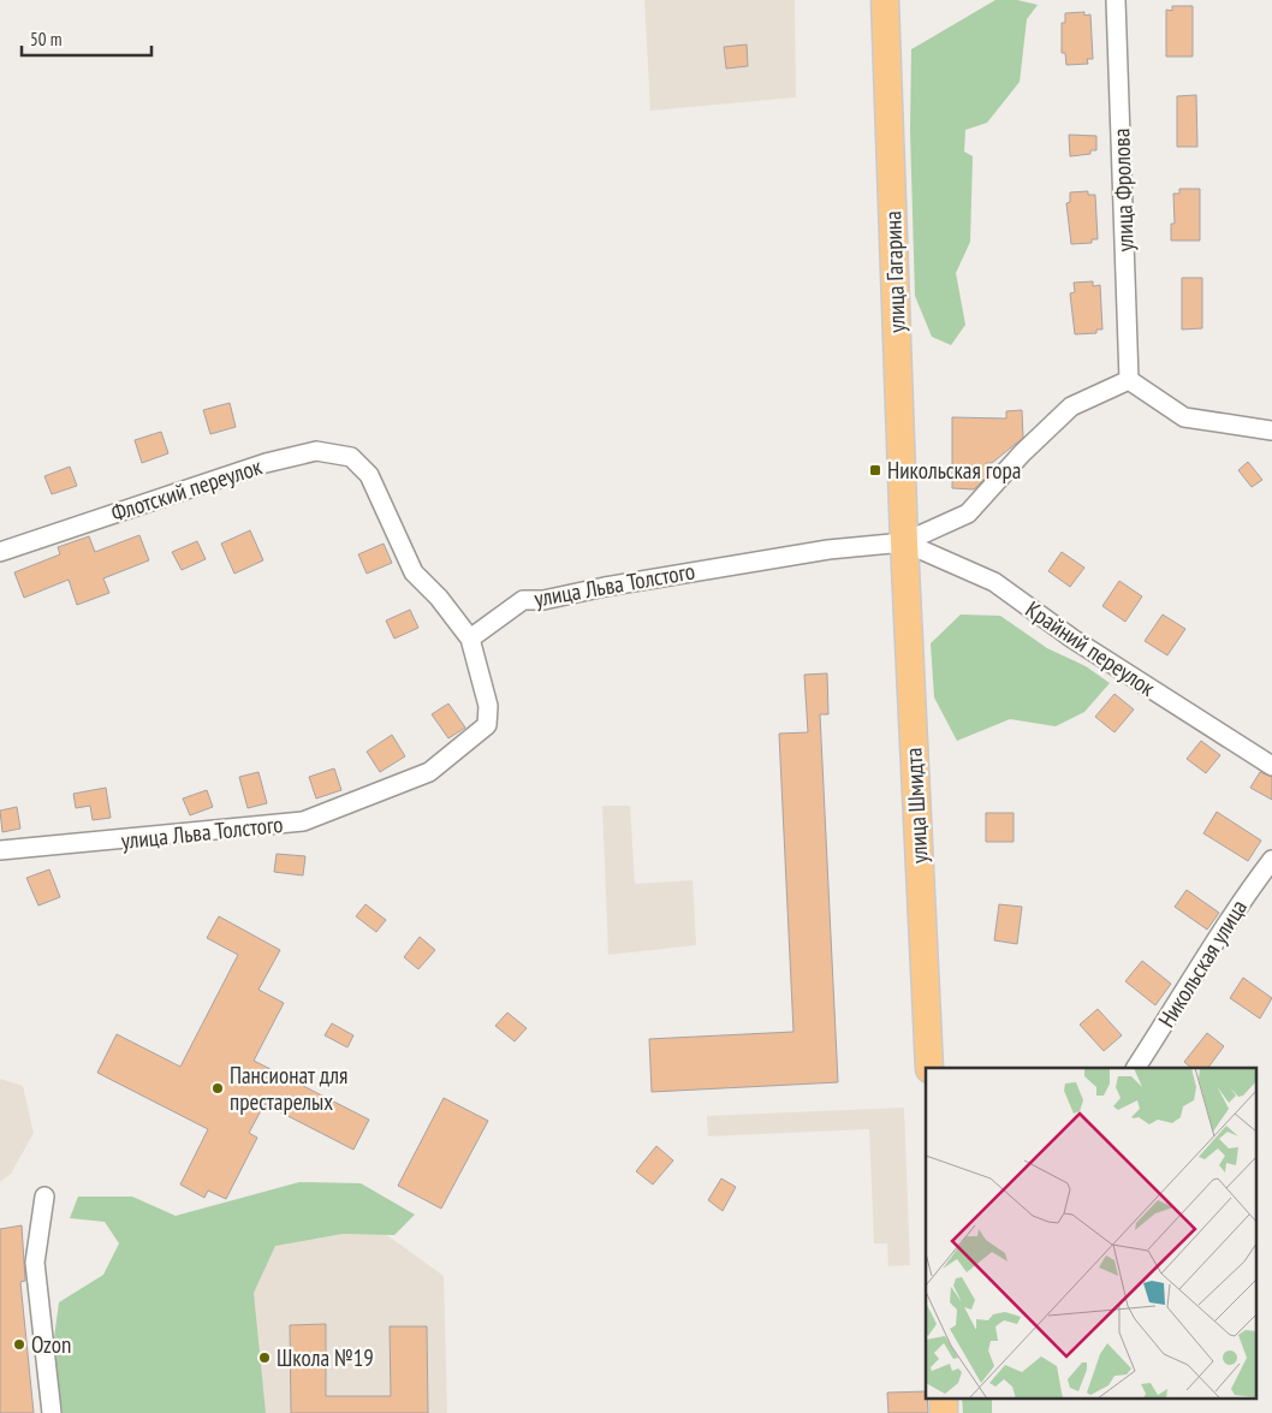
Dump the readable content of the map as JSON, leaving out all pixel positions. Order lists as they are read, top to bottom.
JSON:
{
  "streets": {
    "main road": ["улица Гагарина", "улица Шмидта"],
    "street": [
      "улица Фролова",
      "Флотский переулок",
      "улица Льва Толстого",
      "Крайний переулок",
      "Никольская улица"
    ]
  },
  "crossings": [
    ["улица Гагарина", "улица Льва Толстого"],
    ["улица Гагарина", "Крайний переулок"],
    ["улица Гагарина", "улица Шмидта"],
    ["Флотский переулок", "улица Льва Толстого"],
    ["улица Льва Толстого", "Крайний переулок"],
    ["улица Льва Толстого", "улица Шмидта"],
    ["Крайний переулок", "улица Шмидта"]
  ],
  "places": {
    "transit": ["Никольская гора"],
    "other": ["Пансионат для престарелых", "Ozon", "Школа №19"]
  },
  "scale_bar": "50 m"
}
